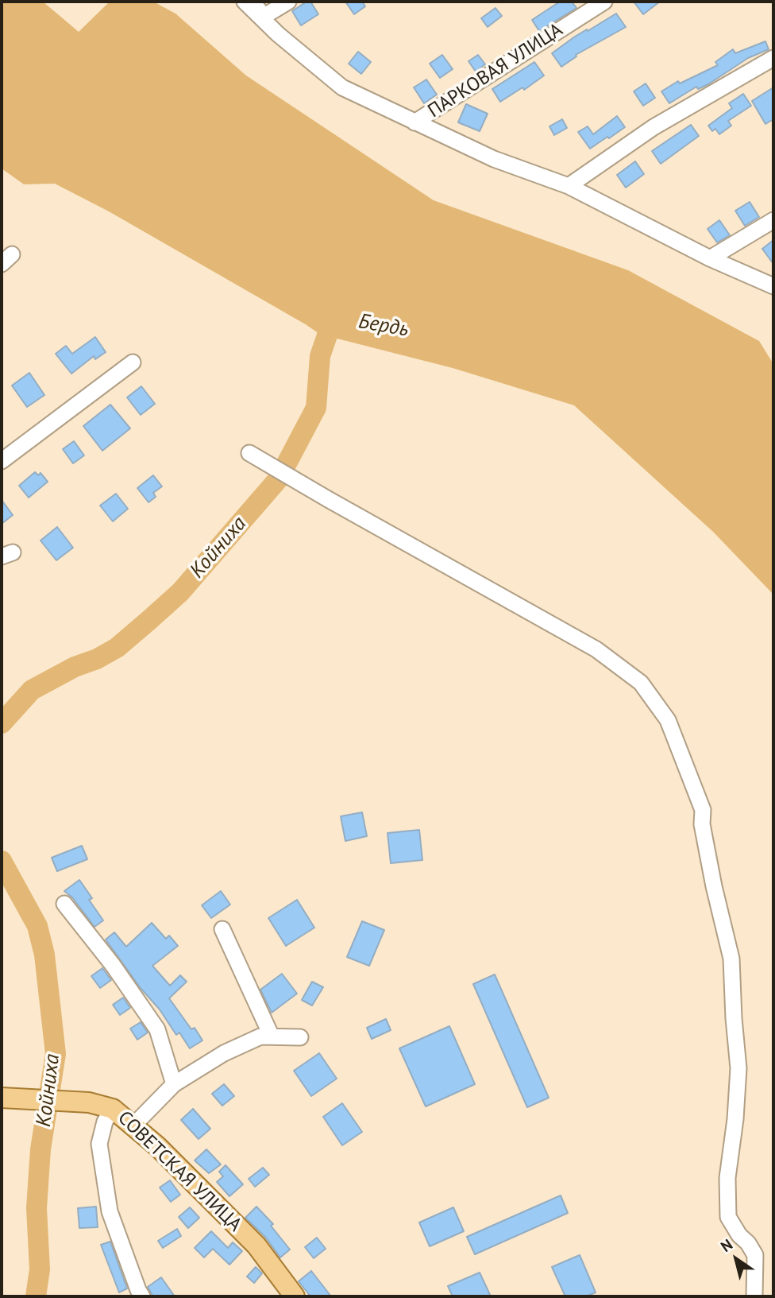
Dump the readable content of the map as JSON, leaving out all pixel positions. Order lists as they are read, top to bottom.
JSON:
{
  "streets": {
    "main road": ["СОВЕТСКАЯ УЛИЦА"],
    "street": ["ПАРКОВАЯ УЛИЦА"]
  },
  "water": ["Бердь", "Койниха"],
  "north": "top left"
}
